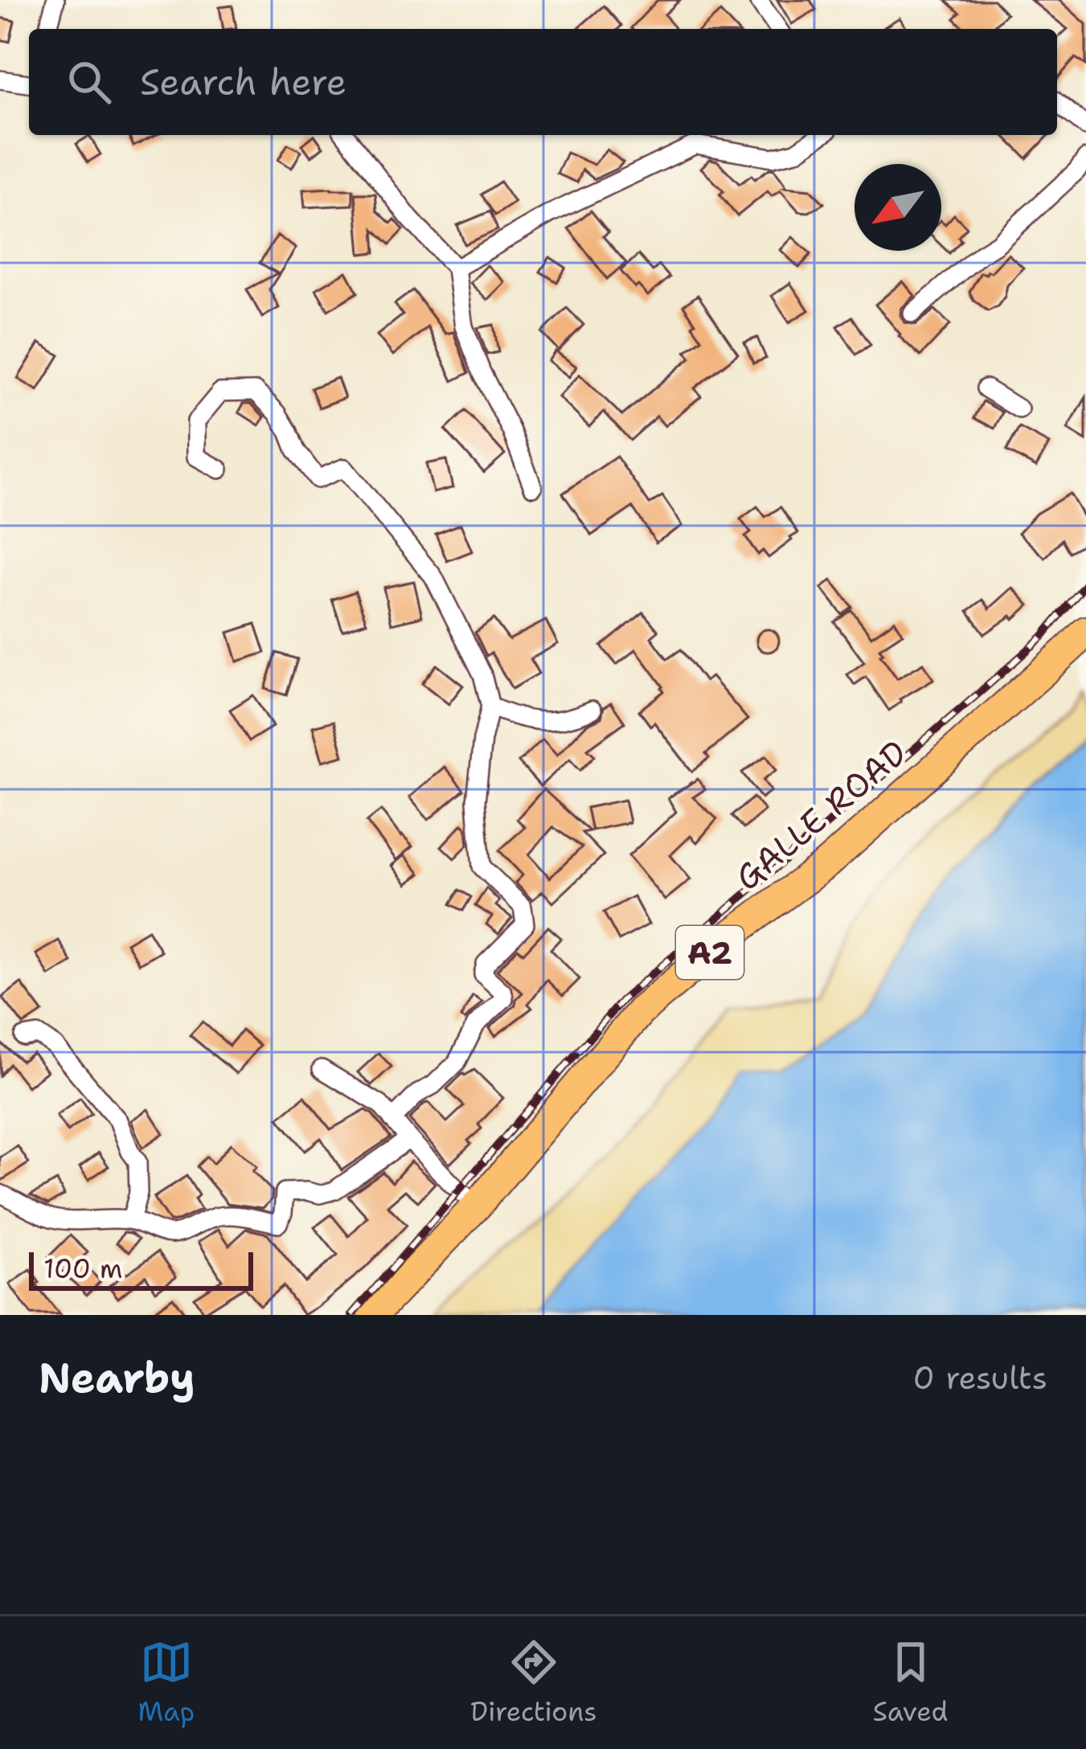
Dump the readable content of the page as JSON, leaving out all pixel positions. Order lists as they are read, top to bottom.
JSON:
{
  "streets": {
    "highway": ["GALLE ROAD", "A2"]
  },
  "scale_bar": "100 m",
  "north": "bottom left",
  "page": {
    "search": "Search here",
    "scale": "100 m",
    "heading": ["Nearby", "0 results"],
    "nav": ["Map", "Directions", "Saved"]
  }
}
